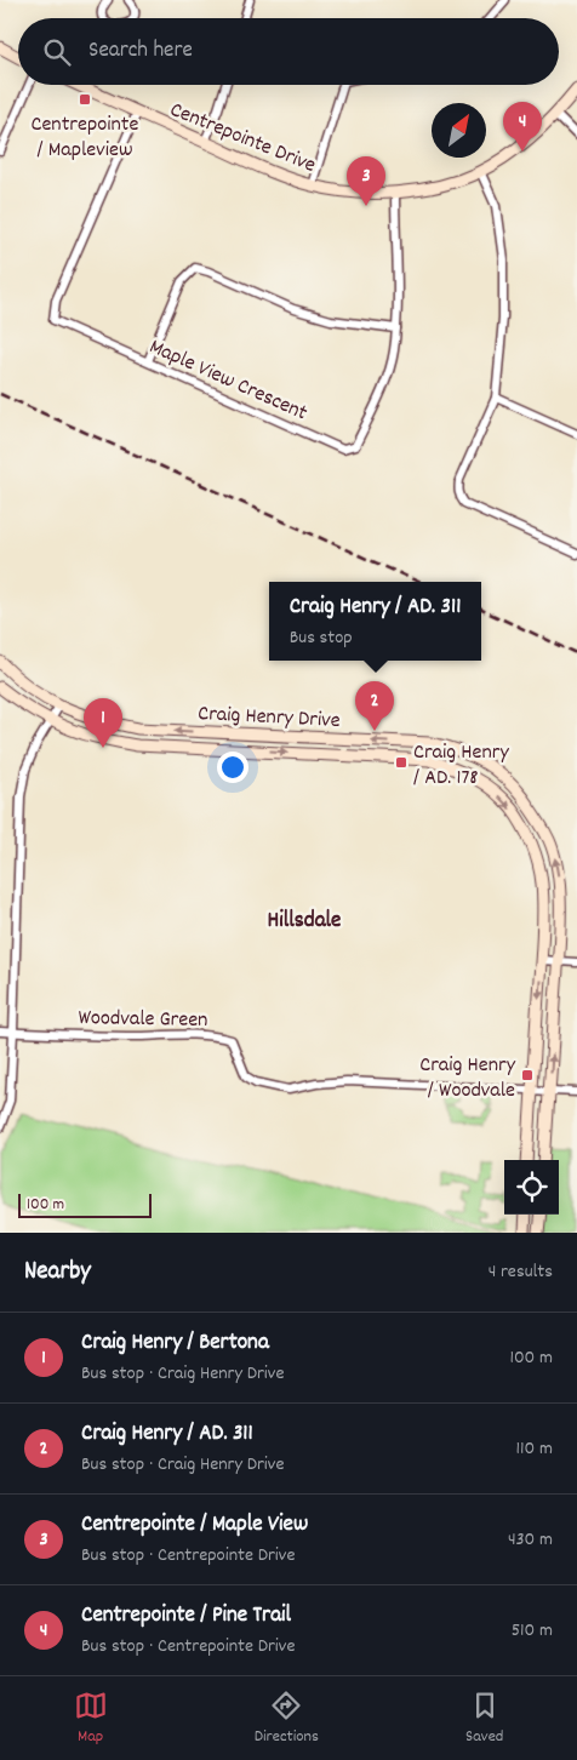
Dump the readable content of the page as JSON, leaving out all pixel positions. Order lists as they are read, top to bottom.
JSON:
{
  "streets": {
    "street": [
      "Centrepointe Drive",
      "Maple View Crescent",
      "Craig Henry Drive",
      "Woodvale Green"
    ]
  },
  "crossings": [
    ["Centrepointe Drive", "Maple View Crescent"],
    ["Craig Henry Drive", "Woodvale Green"]
  ],
  "districts": ["Hillsdale"],
  "places": {
    "transit": ["Centrepointe / Mapleview", "Craig Henry / AD. 178", "Craig Henry / Woodvale"]
  },
  "scale_bar": "100 m",
  "north": "top right",
  "page": {
    "search": "Search here",
    "pins": [
      "4",
      "3",
      "2",
      "1"
    ],
    "popup": ["Craig Henry / AD. 311", "Bus stop"],
    "scale": "100 m",
    "heading": ["Nearby", "4 results"],
    "list": [
      {
        "mark": "1",
        "name": "Craig Henry / Bertona",
        "note": "Bus stop · Craig Henry Drive",
        "value": "100 m"
      },
      {
        "mark": "2",
        "name": "Craig Henry / AD. 311",
        "note": "Bus stop · Craig Henry Drive",
        "value": "110 m"
      },
      {
        "mark": "3",
        "name": "Centrepointe / Maple View",
        "note": "Bus stop · Centrepointe Drive",
        "value": "430 m"
      },
      {
        "mark": "4",
        "name": "Centrepointe / Pine Trail",
        "note": "Bus stop · Centrepointe Drive",
        "value": "510 m"
      }
    ],
    "nav": ["Map", "Directions", "Saved"]
  }
}
